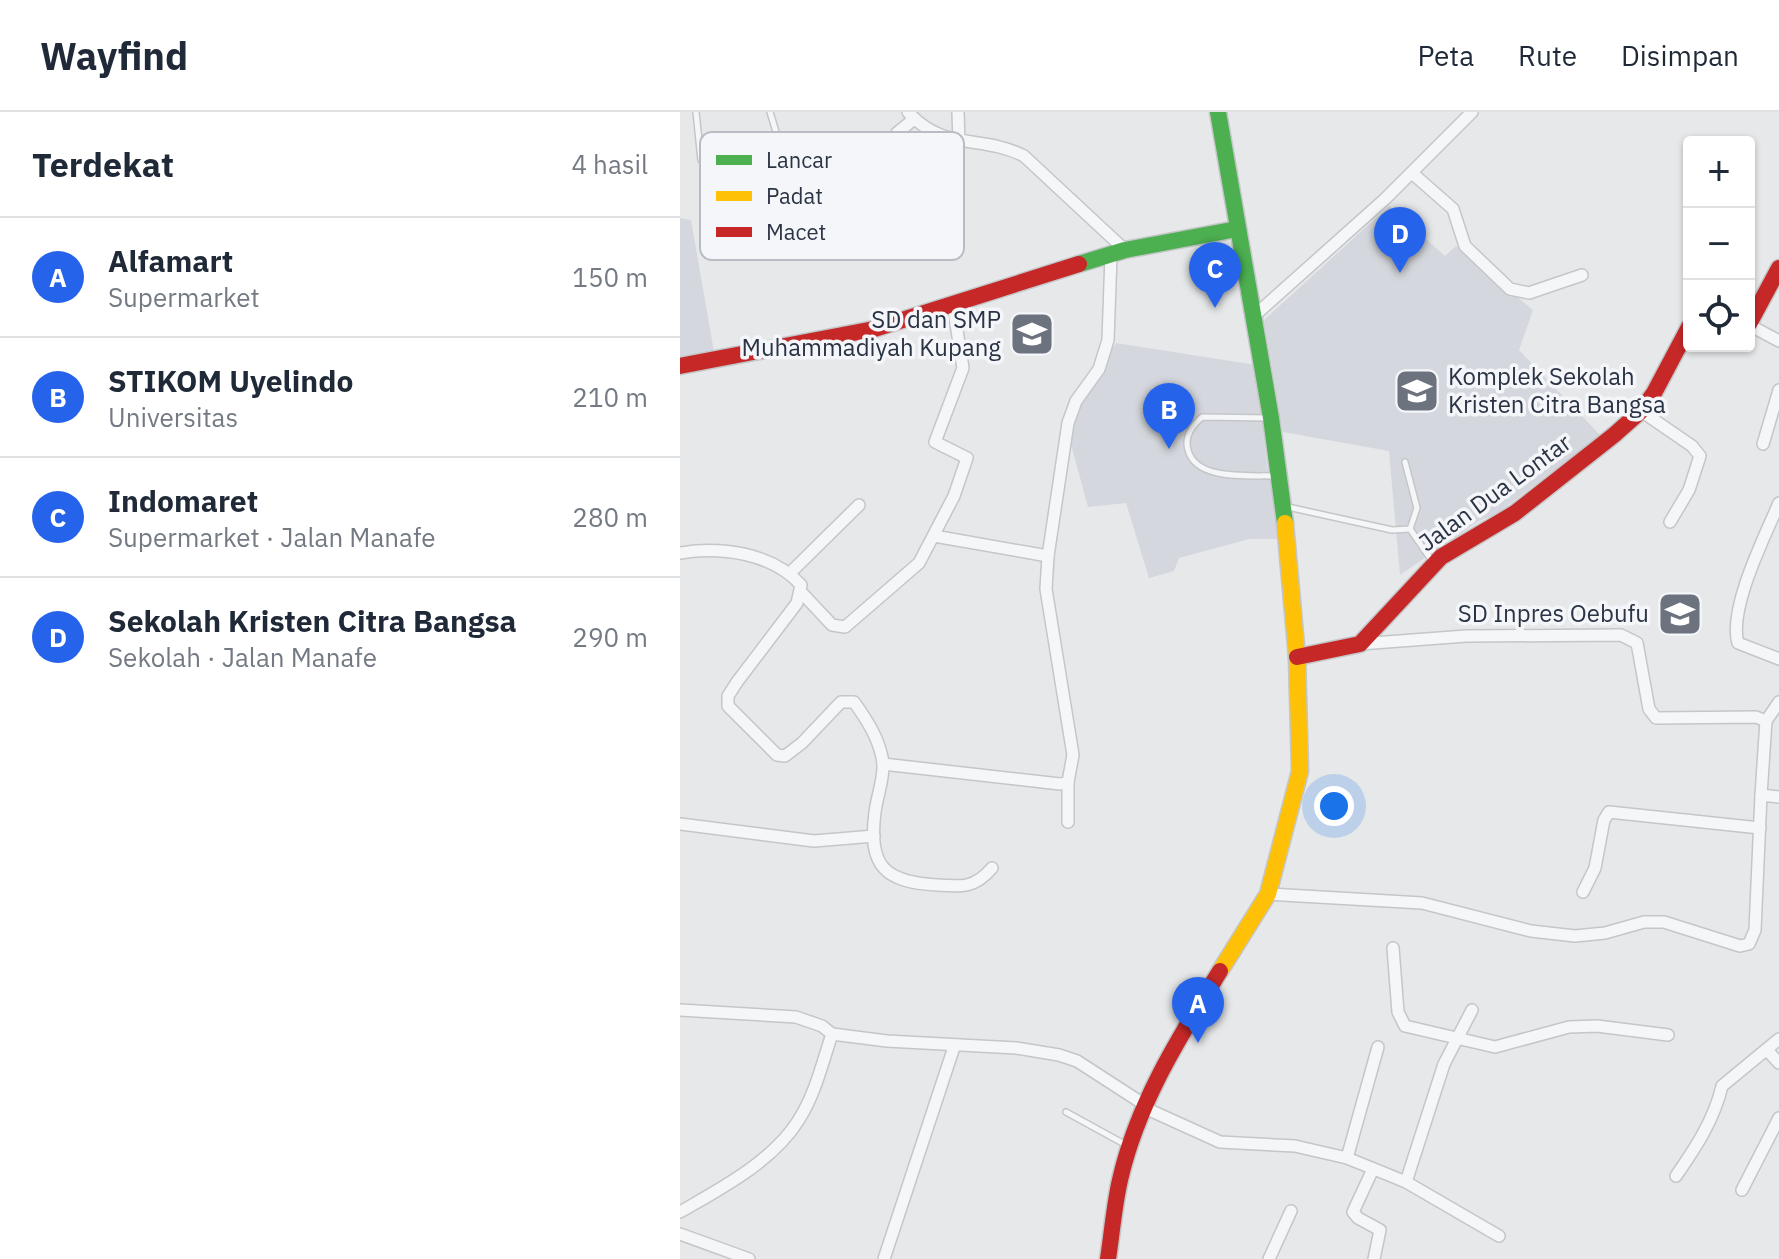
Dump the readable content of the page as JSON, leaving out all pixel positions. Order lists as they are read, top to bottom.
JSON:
{
  "streets": {
    "street": ["Jalan Dua Lontar"]
  },
  "places": {
    "school or university": ["SD dan SMP Muhammadiyah Kupang", "Komplek Sekolah Kristen Citra Bangsa", "SD Inpres Oebufu"]
  },
  "legend": ["Lancar", "Padat", "Macet"],
  "page": {
    "header": "Wayfind",
    "nav": ["Peta", "Rute", "Disimpan"],
    "heading": ["Terdekat", "4 hasil"],
    "map_buttons": ["+", "−"],
    "pins": [
      "D",
      "C",
      "B",
      "A"
    ],
    "list": [
      {
        "mark": "A",
        "name": "Alfamart",
        "note": "Supermarket",
        "value": "150 m"
      },
      {
        "mark": "B",
        "name": "STIKOM Uyelindo",
        "note": "Universitas",
        "value": "210 m"
      },
      {
        "mark": "C",
        "name": "Indomaret",
        "note": "Supermarket · Jalan Manafe",
        "value": "280 m"
      },
      {
        "mark": "D",
        "name": "Sekolah Kristen Citra Bangsa",
        "note": "Sekolah · Jalan Manafe",
        "value": "290 m"
      }
    ]
  }
}
